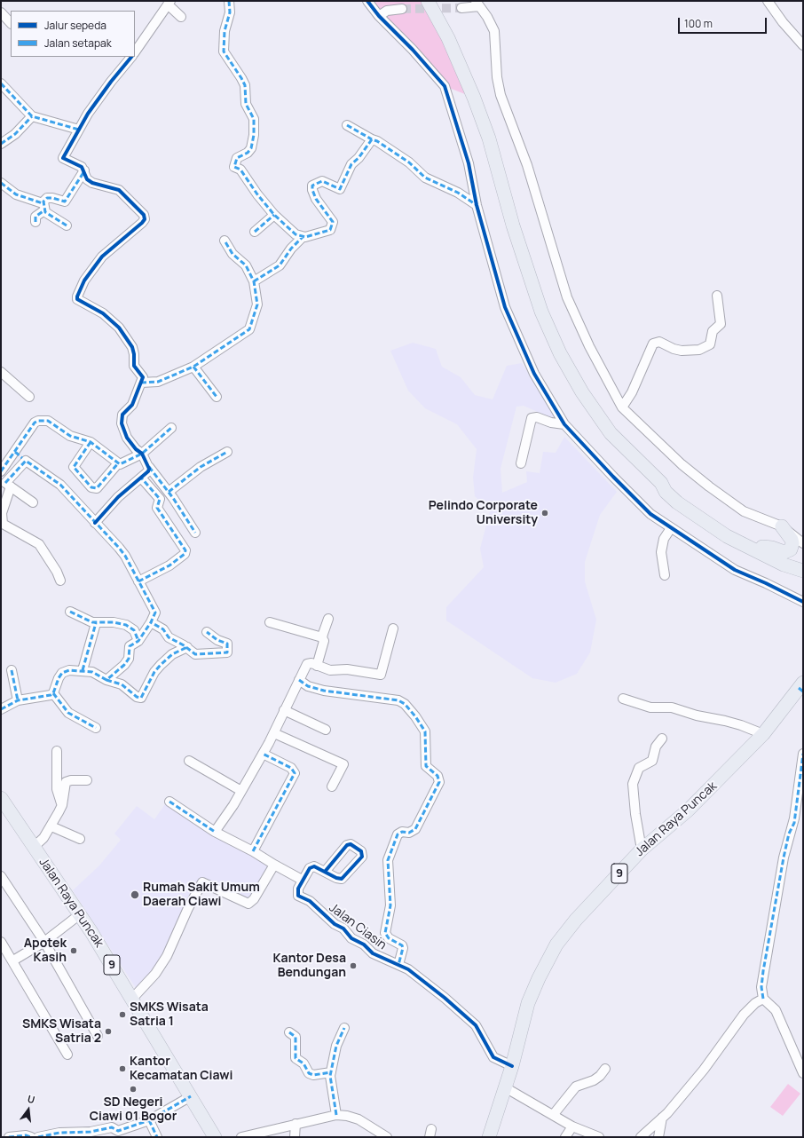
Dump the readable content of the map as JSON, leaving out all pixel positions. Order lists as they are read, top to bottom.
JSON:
{
  "streets": {
    "highway": ["Jalan Raya Puncak", "9"],
    "street": ["Jalan Ciasin"]
  },
  "crossings": [
    ["Jalan Raya Puncak", "Jalan Ciasin"]
  ],
  "places": [
    "Pelindo Corporate University",
    "Rumah Sakit Umum Daerah Ciawi",
    "Apotek Kasih",
    "Kantor Desa Bendungan",
    "SMKS Wisata Satria 1",
    "SMKS Wisata Satria 2",
    "Kantor Kecamatan Ciawi",
    "SD Negeri Ciawi 01 Bogor"
  ],
  "legend": ["Jalur sepeda", "Jalan setapak"],
  "scale_bar": "100 m",
  "north": "top"
}
